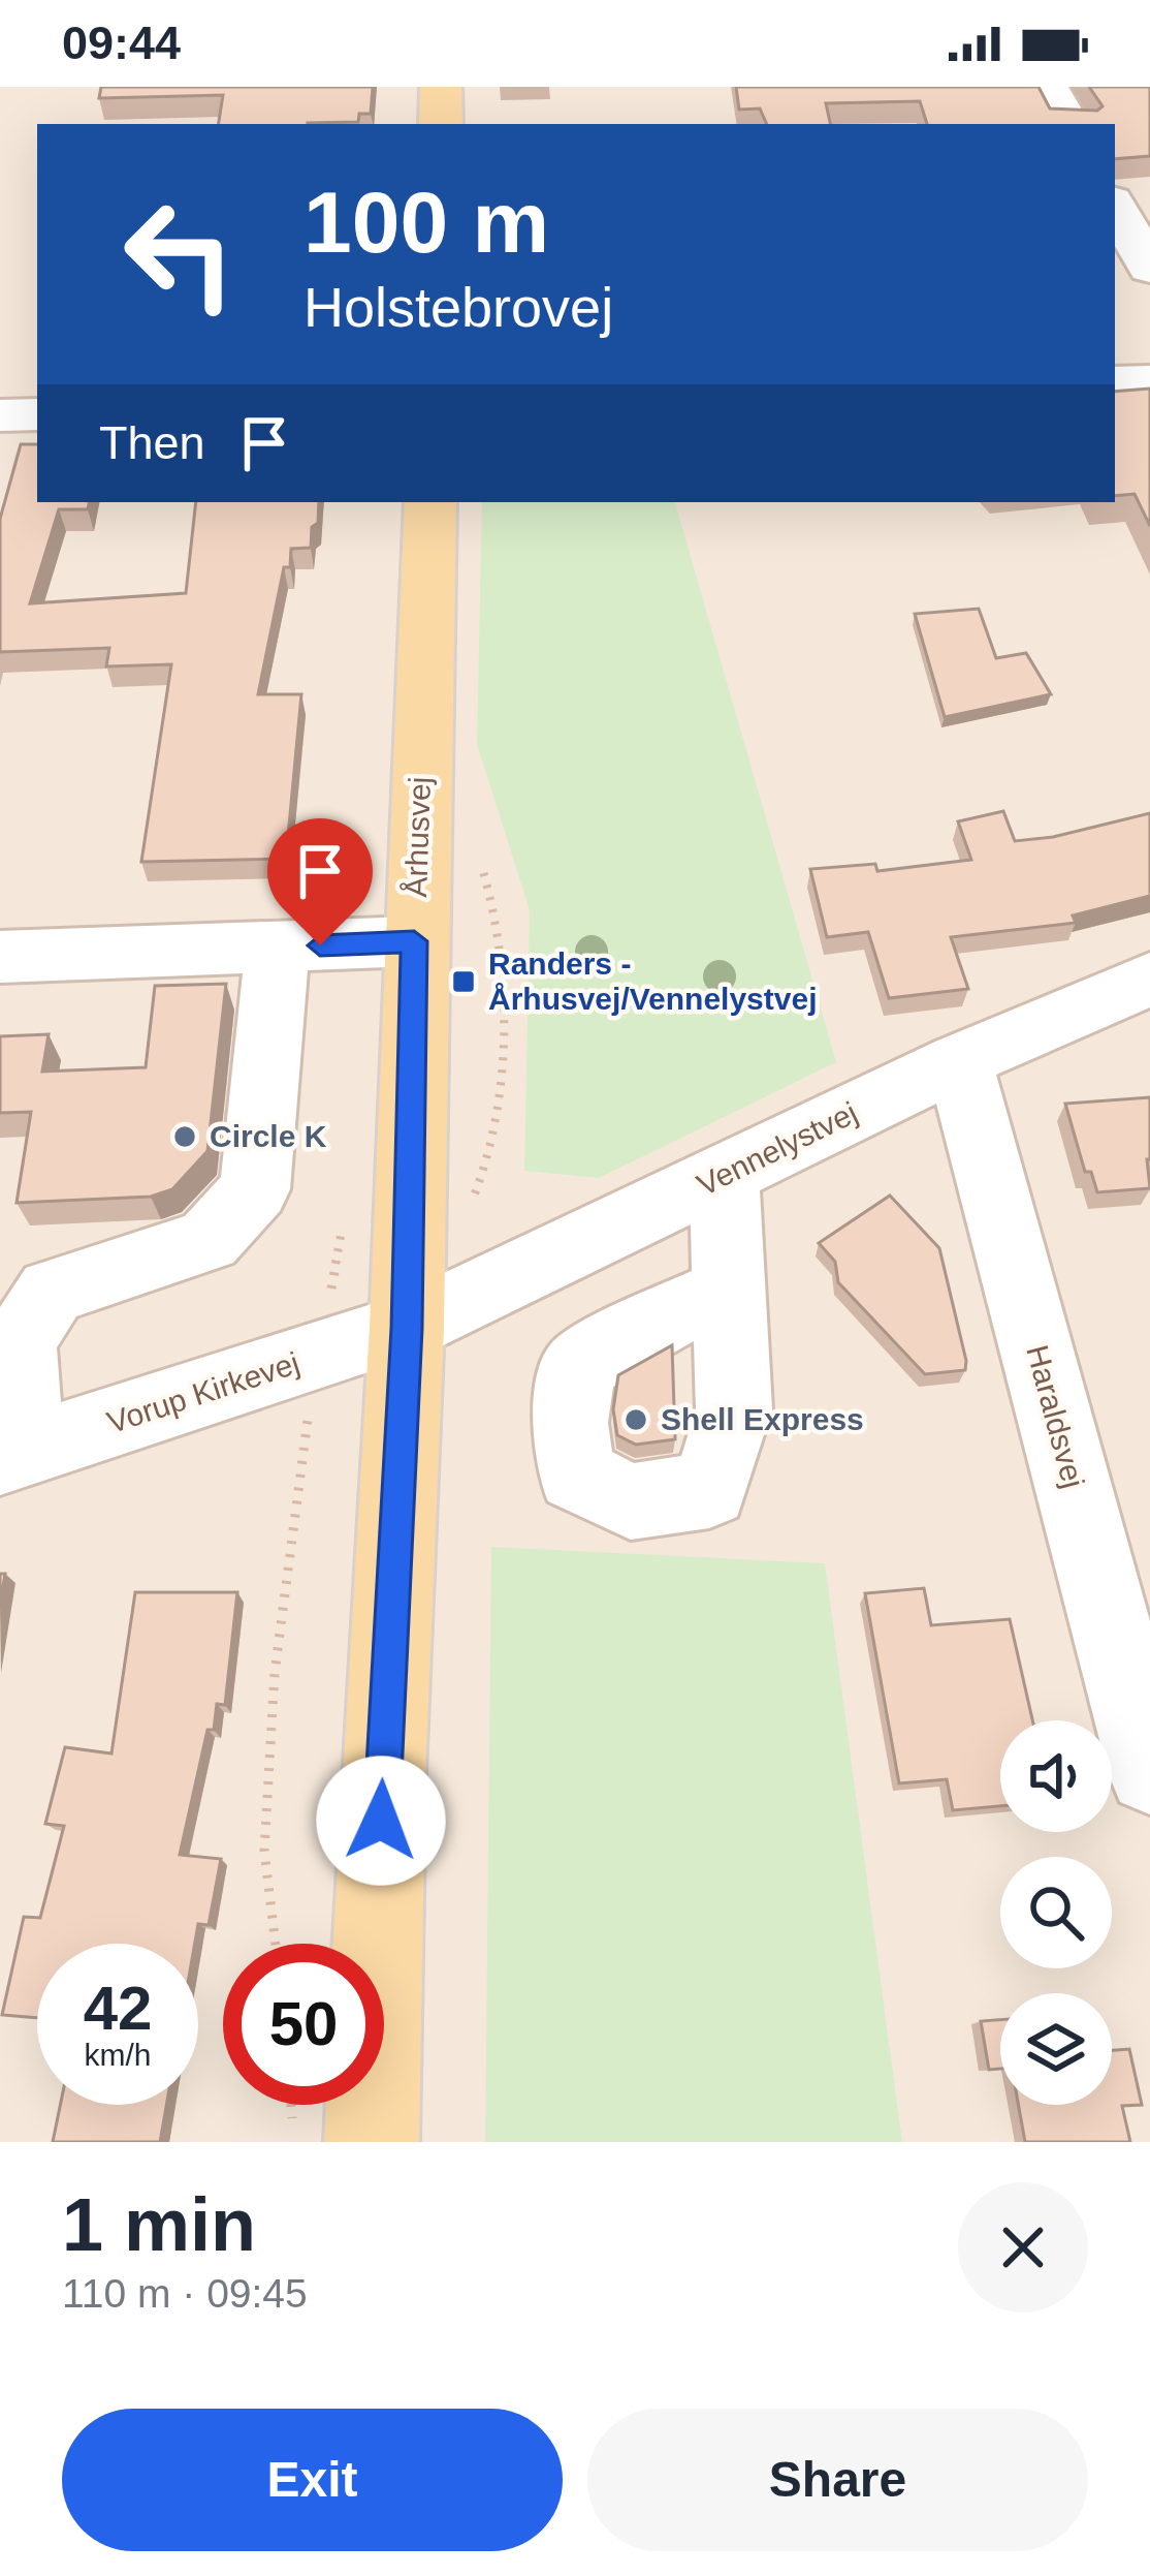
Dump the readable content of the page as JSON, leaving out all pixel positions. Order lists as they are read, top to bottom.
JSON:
{
  "streets": {
    "main road": ["Århusvej"],
    "street": ["Vennelystvej", "Vorup Kirkevej", "Haraldsvej"]
  },
  "crossings": [
    ["Århusvej", "Vennelystvej"],
    ["Århusvej", "Vorup Kirkevej"],
    ["Vennelystvej", "Vorup Kirkevej"],
    ["Vennelystvej", "Haraldsvej"]
  ],
  "places": {
    "transit": ["Randers - Århusvej/Vennelystvej"],
    "other": ["Circle K", "Shell Express"]
  },
  "page": {
    "status": "09:44",
    "turn": ["100 m", "Holstebrovej"],
    "then": "Then",
    "speed": "42 km/h",
    "limit": "50",
    "heading": ["1 min", "110 m · 09:45"],
    "buttons": ["Exit", "Share"]
  }
}
